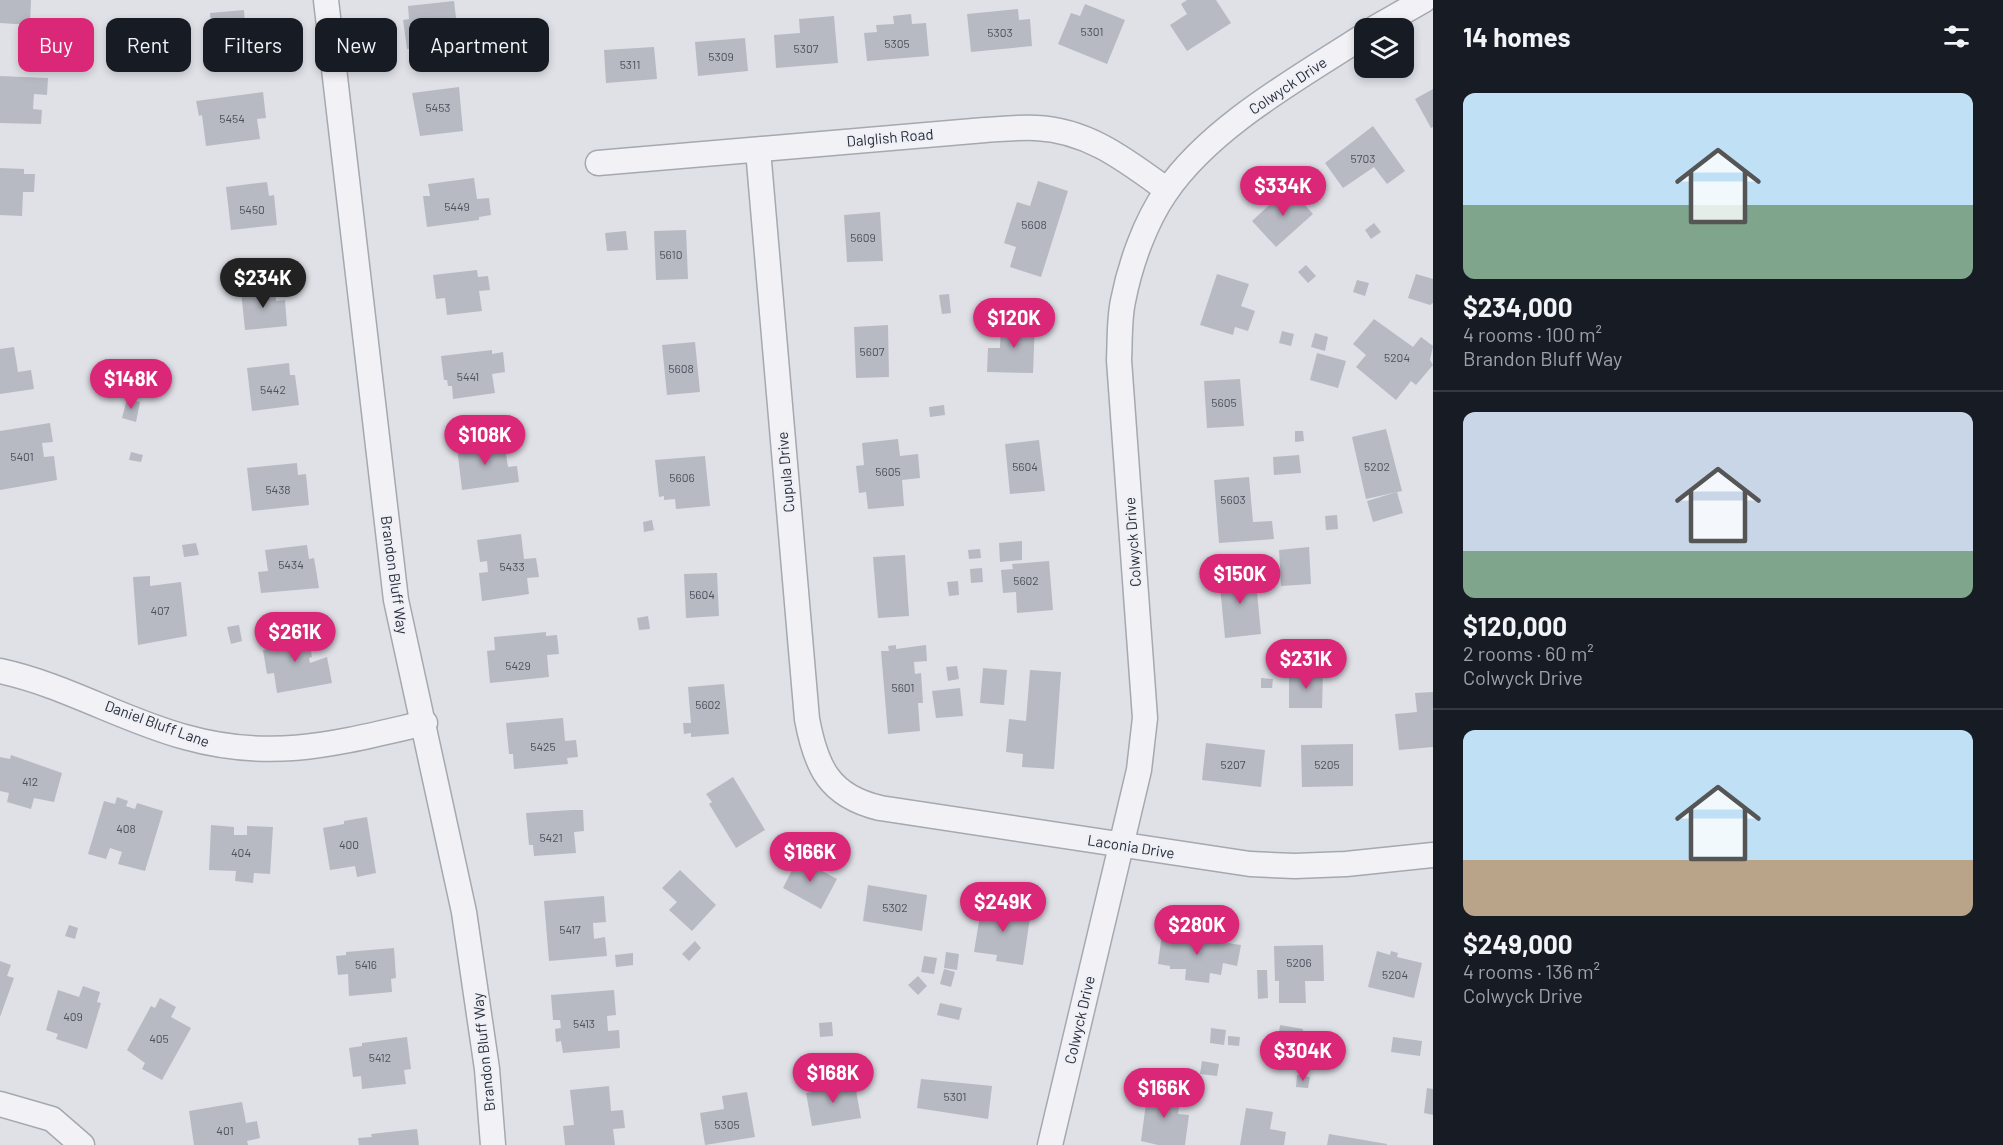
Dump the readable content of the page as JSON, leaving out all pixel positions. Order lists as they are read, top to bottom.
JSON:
{
  "streets": {
    "street": [
      "Colwyck Drive",
      "Dalglish Road",
      "Cupula Drive",
      "Brandon Bluff Way",
      "Daniel Bluff Lane",
      "Laconia Drive"
    ]
  },
  "crossings": [
    ["Colwyck Drive", "Dalglish Road"],
    ["Colwyck Drive", "Laconia Drive"],
    ["Dalglish Road", "Cupula Drive"],
    ["Cupula Drive", "Laconia Drive"],
    ["Brandon Bluff Way", "Daniel Bluff Lane"]
  ],
  "house_numbers": [
    "5301",
    "5303",
    "5305",
    "5307",
    "5309",
    "5311",
    "5453",
    "5454",
    "5703",
    "5449",
    "5450",
    "5608",
    "5609",
    "5610",
    "5607",
    "5204",
    "5608",
    "5441",
    "5442",
    "5605",
    "5401",
    "5604",
    "5202",
    "5605",
    "5606",
    "5438",
    "5603",
    "5434",
    "5433",
    "5602",
    "5604",
    "407",
    "5429",
    "5601",
    "5602",
    "5425",
    "5207",
    "5205",
    "412",
    "408",
    "5421",
    "400",
    "404",
    "5302",
    "5417",
    "5206",
    "5416",
    "5204",
    "409",
    "5413",
    "405",
    "5412",
    "5301",
    "5305",
    "401"
  ],
  "page": {
    "heading": "14 homes",
    "chip": [
      "Buy",
      "Rent",
      "Filters",
      "New",
      "Apartment"
    ],
    "list": [
      {
        "name": "$234,000",
        "note": "4 rooms · 100 m² · Brandon Bluff Way"
      },
      {
        "name": "$120,000",
        "note": "2 rooms · 60 m² · Colwyck Drive"
      },
      {
        "name": "$249,000",
        "note": "4 rooms · 136 m² · Colwyck Drive"
      }
    ],
    "price": [
      "$334K",
      "$234K",
      "$120K",
      "$148K",
      "$108K",
      "$150K",
      "$261K",
      "$231K",
      "$166K",
      "$249K",
      "$280K",
      "$304K",
      "$168K",
      "$166K"
    ]
  }
}
